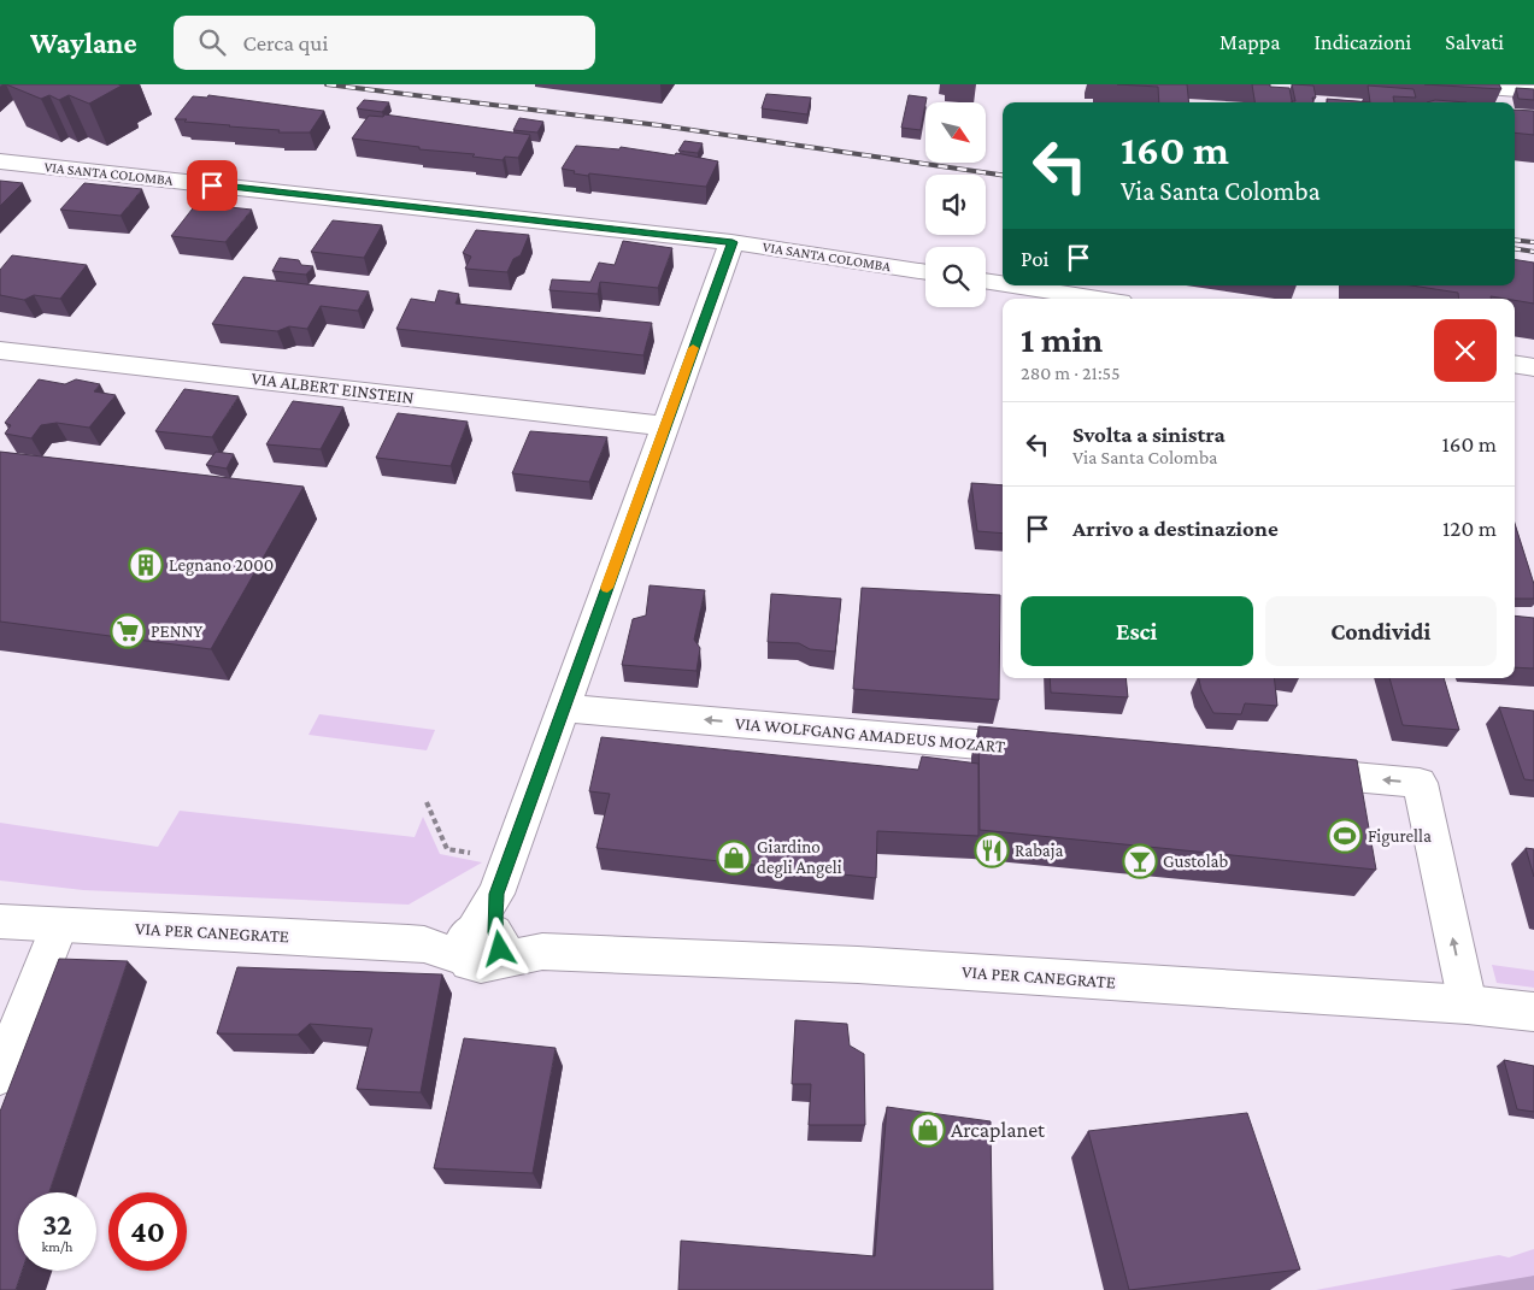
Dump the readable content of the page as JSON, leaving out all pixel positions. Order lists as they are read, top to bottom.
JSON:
{
  "streets": {
    "street": [
      "VIA SANTA COLOMBA",
      "VIA ALBERT EINSTEIN",
      "VIA WOLFGANG AMADEUS MOZART",
      "VIA PER CANEGRATE"
    ]
  },
  "one_way": ["VIA WOLFGANG AMADEUS MOZART"],
  "places": {
    "building": ["Legnano 2000"],
    "supermarket": ["PENNY"],
    "sports": ["Figurella"],
    "restaurant": ["Rabaja"],
    "shop": ["Giardino degli Angeli", "Arcaplanet"],
    "bar": ["Gustolab"]
  },
  "north": "bottom right",
  "page": {
    "header": "Waylane",
    "search": "Cerca qui",
    "nav": ["Mappa", "Indicazioni", "Salvati"],
    "turn": ["160 m", "Via Santa Colomba"],
    "then": "Poi",
    "heading": ["1 min", "280 m · 21:55"],
    "list": [
      {
        "name": "Svolta a sinistra",
        "note": "Via Santa Colomba",
        "value": "160 m"
      },
      {
        "name": "Arrivo a destinazione",
        "value": "120 m"
      }
    ],
    "buttons": ["Esci", "Condividi"],
    "speed": "32 km/h",
    "limit": "40"
  }
}
